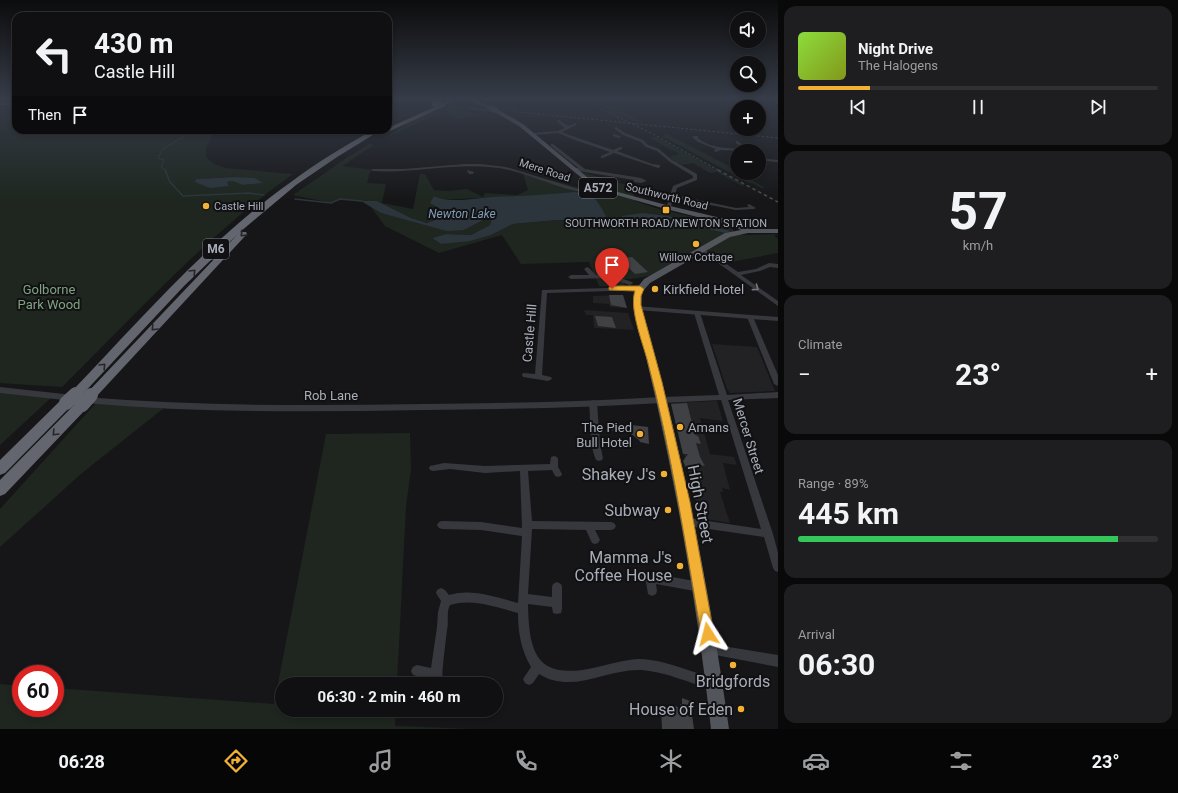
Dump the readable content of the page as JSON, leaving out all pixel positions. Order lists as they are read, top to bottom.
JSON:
{
  "streets": {
    "highway": ["M6"],
    "main road": ["A572", "Southworth Road", "High Street"],
    "street": [
      "Mere Road",
      "Castle Hill",
      "Rob Lane",
      "Mercer Street"
    ]
  },
  "crossings": [
    ["Mere Road", "Southworth Road"],
    ["Castle Hill", "High Street"],
    ["Rob Lane", "High Street"]
  ],
  "water": ["Newton Lake"],
  "parks": ["Golborne Park Wood"],
  "places": {
    "other": [
      "Castle Hill",
      "Willow Cottage",
      "Kirkfield Hotel",
      "Amans",
      "The Pied Bull Hotel",
      "Shakey J's",
      "Subway",
      "Mamma J's Coffee House",
      "Bridgfords",
      "House of Eden"
    ],
    "transit": ["SOUTHWORTH ROAD/NEWTON STATION"]
  },
  "page": {
    "map_buttons": ["+", "−"],
    "turn": ["430 m", "Castle Hill"],
    "song": ["Night Drive", "The Halogens"],
    "then": "Then",
    "tile": [
      ["57", "km/h"],
      "Climate",
      ["Range · 89%", "445 km"],
      ["Arrival", "06:30"]
    ],
    "heat": ["−", "23°", "+"],
    "limit": "60",
    "trip": "06:30 · 2 min · 460 m",
    "tabs": ["06:28", "23°"]
  }
}
